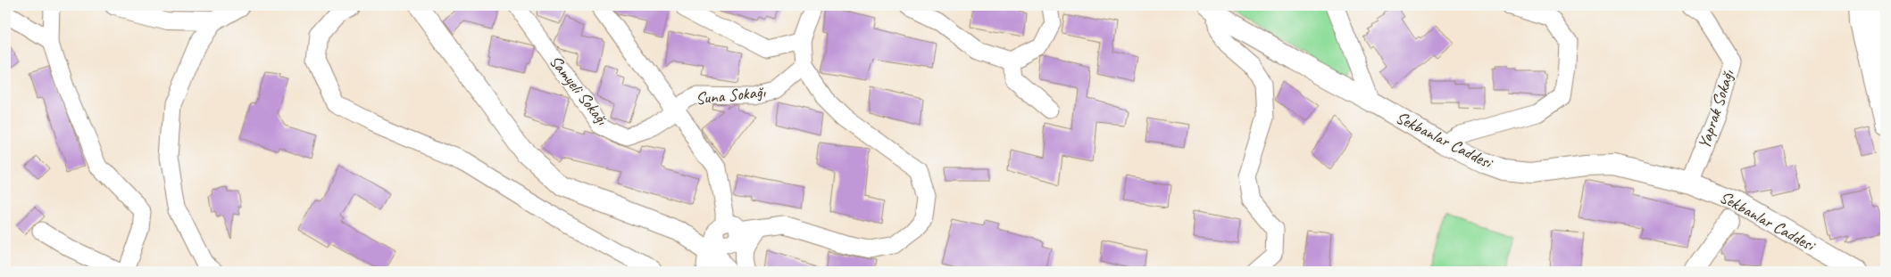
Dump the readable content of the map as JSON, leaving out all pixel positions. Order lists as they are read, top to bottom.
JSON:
{
  "streets": {
    "main road": ["Sekbanlar Caddesi"],
    "street": ["Samyeli Sokağı", "Suna Sokağı", "Yaprak Sokağı"]
  },
  "crossings": [
    ["Samyeli Sokağı", "Suna Sokağı"],
    ["Yaprak Sokağı", "Sekbanlar Caddesi"]
  ]
}
